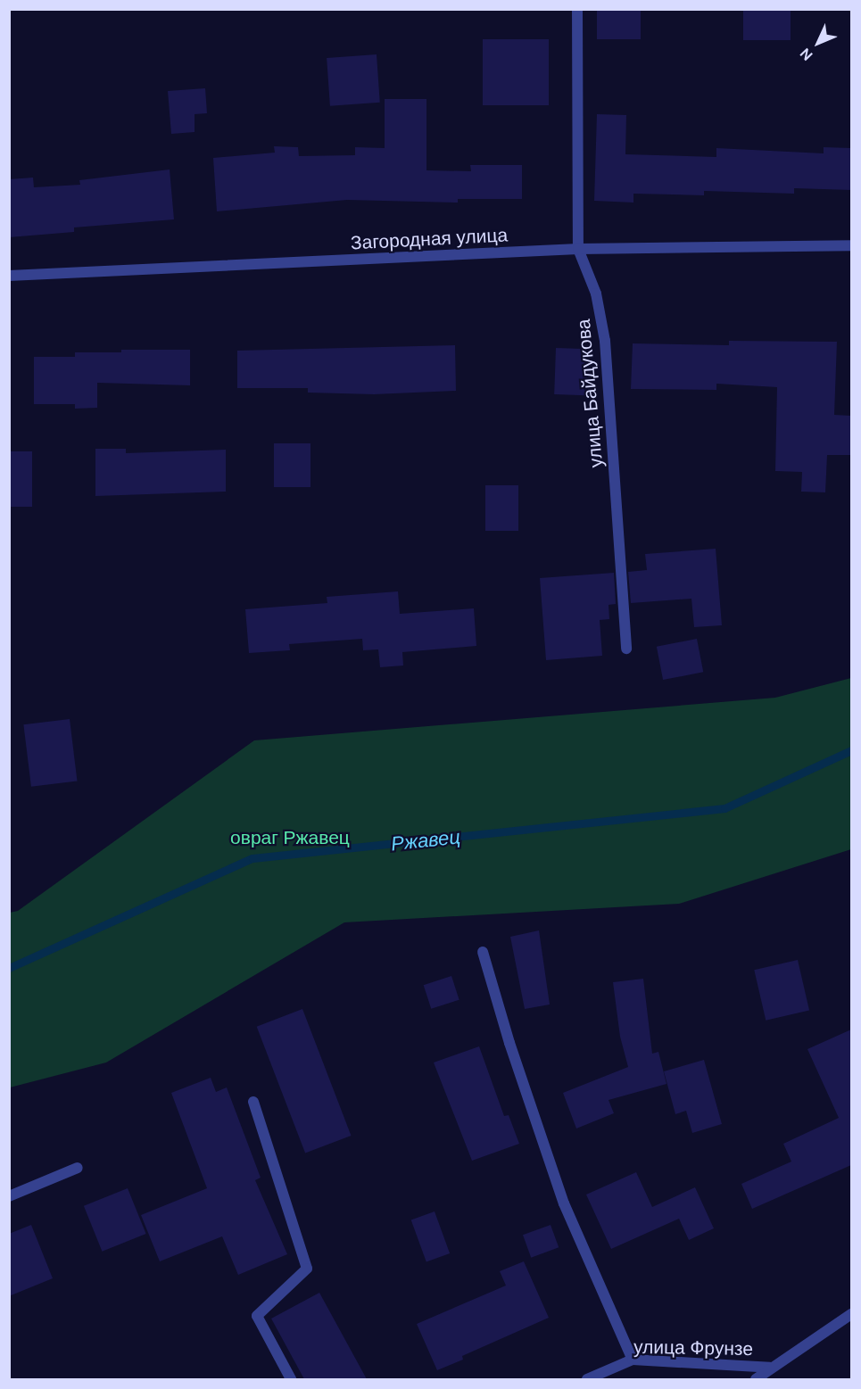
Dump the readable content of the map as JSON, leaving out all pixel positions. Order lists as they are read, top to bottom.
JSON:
{
  "streets": {
    "street": ["Загородная улица", "улица Байдукова", "улица Фрунзе"]
  },
  "crossings": [
    ["Загородная улица", "улица Байдукова"]
  ],
  "water": ["Ржавец"],
  "parks": ["овраг Ржавец"],
  "north": "bottom left"
}
